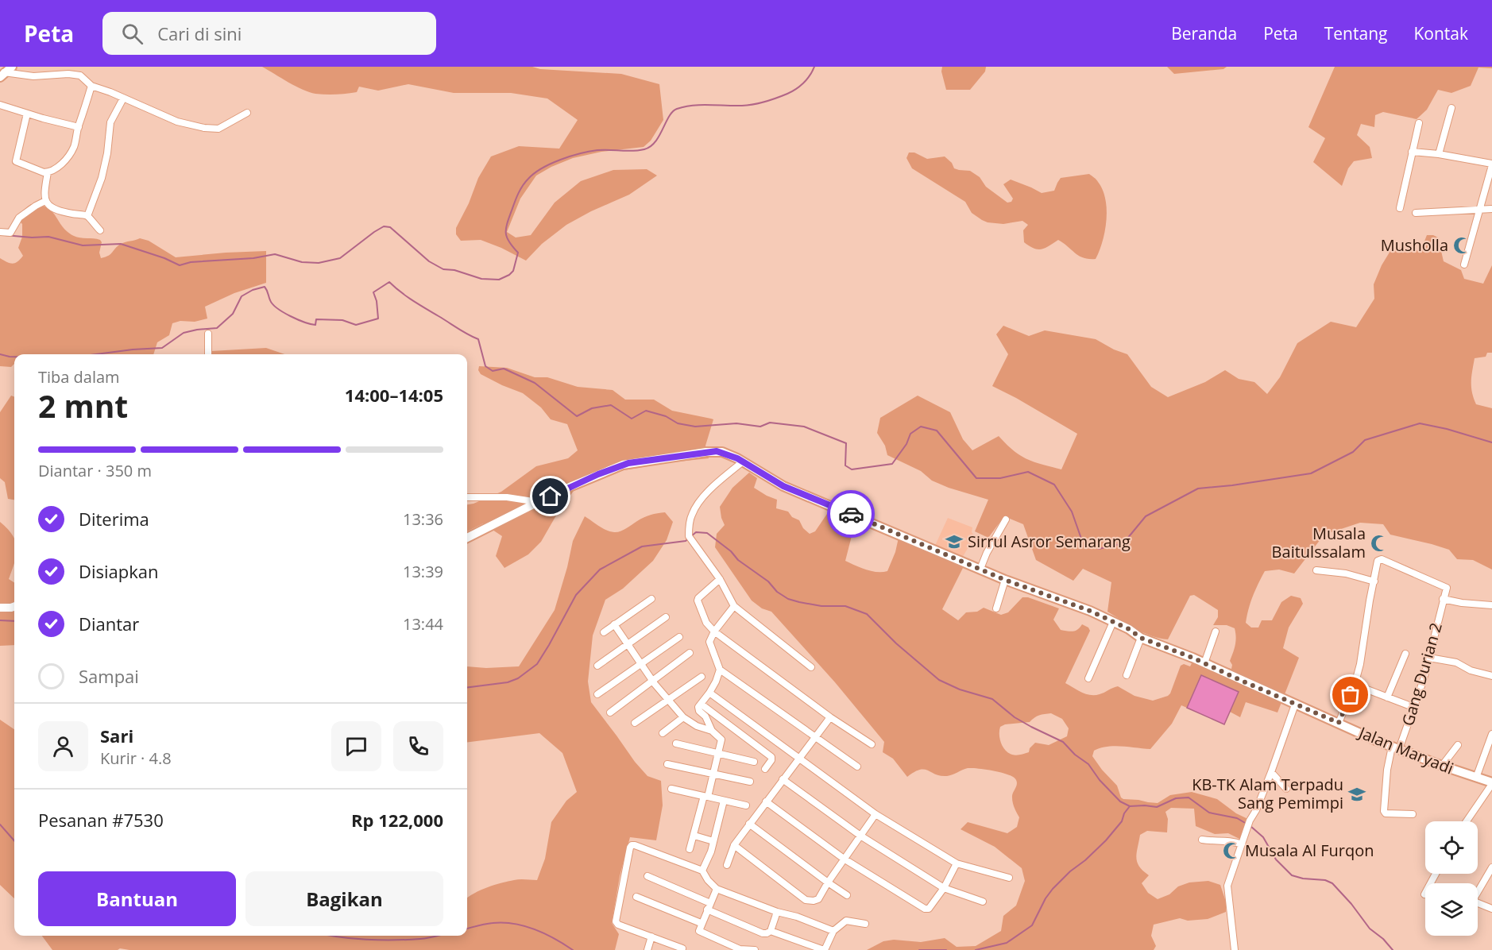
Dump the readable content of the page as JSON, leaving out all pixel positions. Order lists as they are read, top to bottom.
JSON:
{
  "streets": {
    "street": ["Gang Durian 2", "Jalan Maryadi"]
  },
  "crossings": [
    ["Gang Durian 2", "Jalan Maryadi"]
  ],
  "places": {
    "mosque": ["Musholla", "Musala Baitulssalam", "Musala Al Furqon"],
    "school or university": ["Sirrul Asror Semarang", "KB-TK Alam Terpadu Sang Pemimpi"]
  },
  "page": {
    "header": "Peta",
    "search": "Cari di sini",
    "nav": [
      "Beranda",
      "Peta",
      "Tentang",
      "Kontak"
    ],
    "heading": ["2 mnt", "Tiba dalam", "14:00–14:05"],
    "panel": [
      "Sari",
      "Kurir · 4.8",
      "Pesanan #7530",
      "Rp 122,000"
    ],
    "bar": "Diantar · 350 m",
    "list": [
      ["Diterima", "13:36"],
      ["Disiapkan", "13:39"],
      ["Diantar", "13:44"],
      "Sampai"
    ],
    "buttons": ["Bantuan", "Bagikan"]
  }
}
